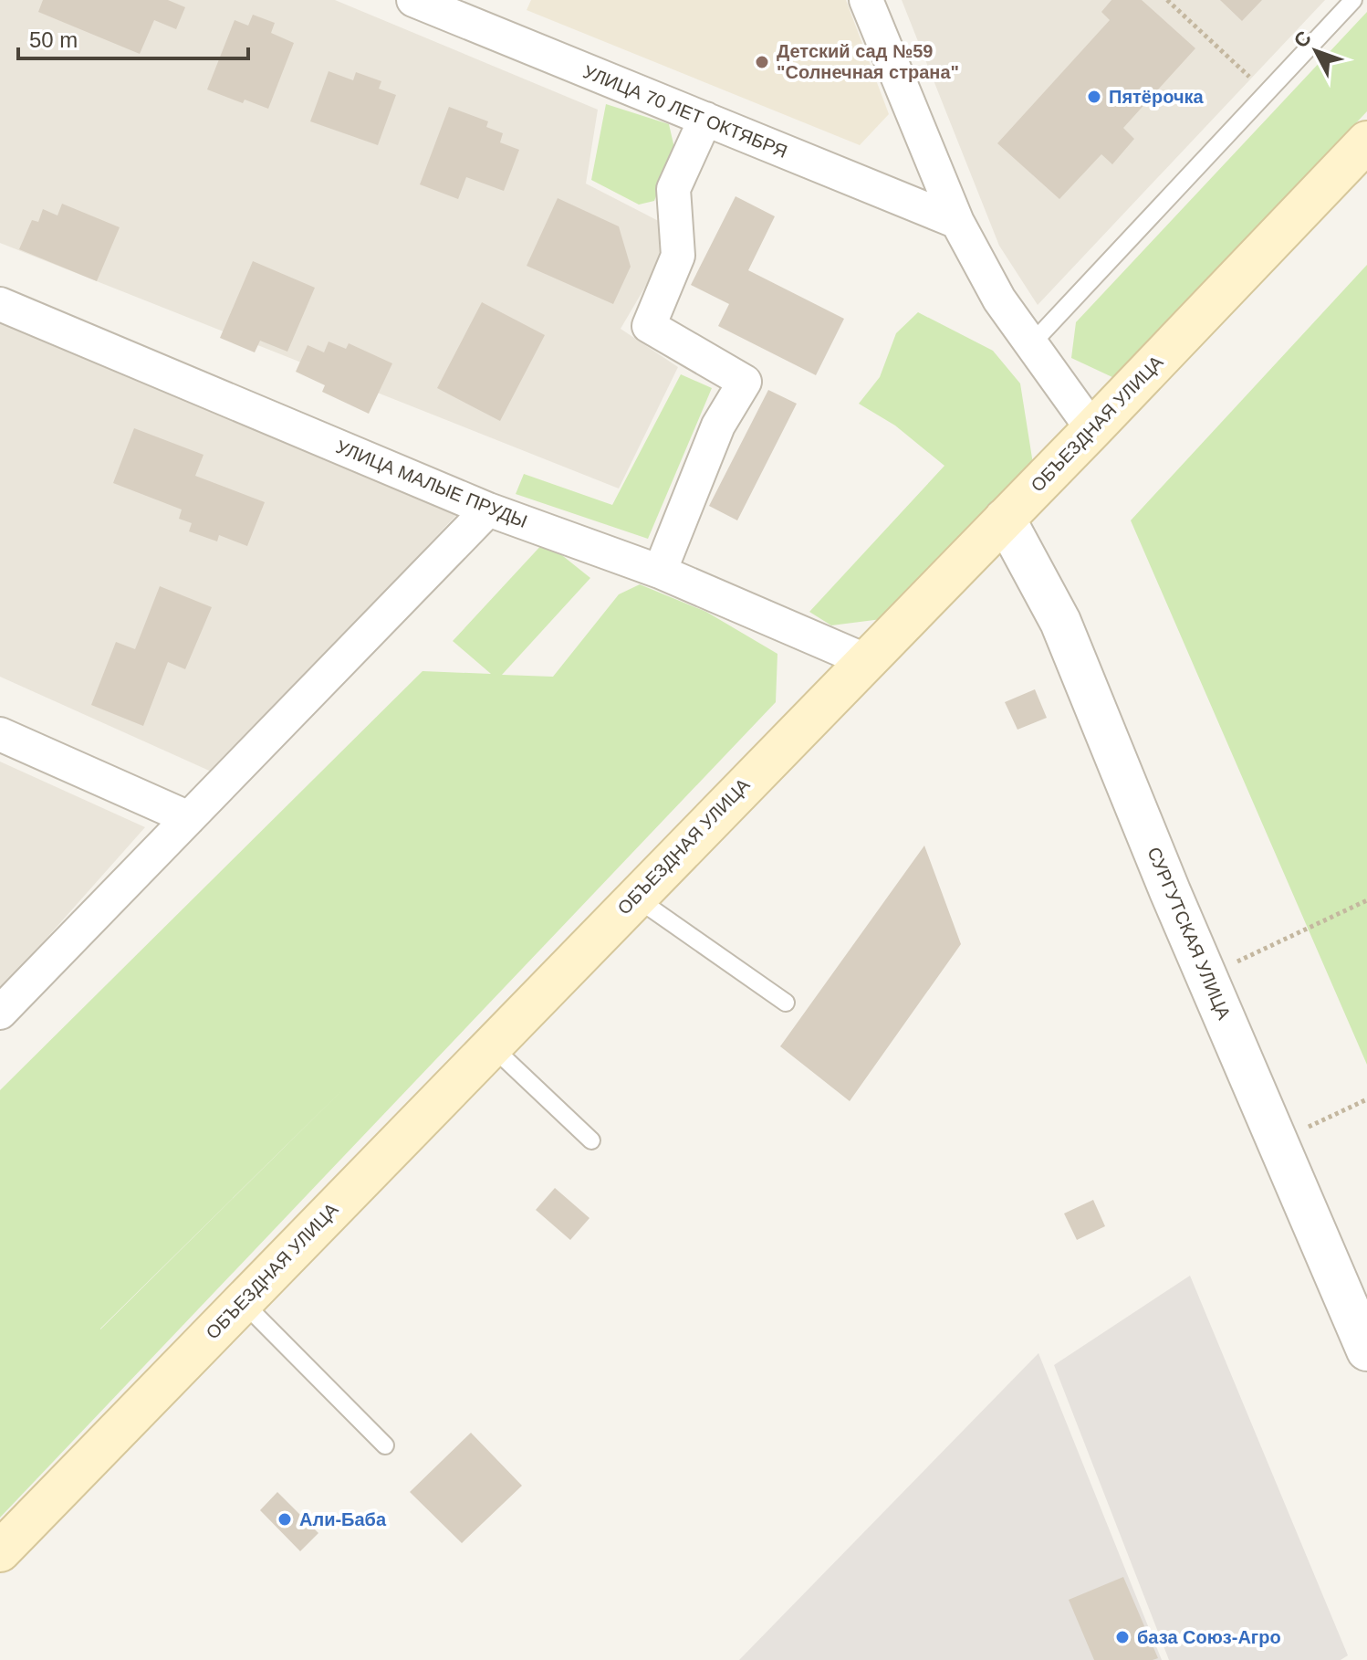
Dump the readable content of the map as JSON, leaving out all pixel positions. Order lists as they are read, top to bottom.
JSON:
{
  "streets": {
    "main road": ["ОБЪЕЗДНАЯ УЛИЦА"],
    "street": ["УЛИЦА 70 ЛЕТ ОКТЯБРЯ", "УЛИЦА МАЛЫЕ ПРУДЫ", "СУРГУТСКАЯ УЛИЦА"]
  },
  "crossings": [
    ["ОБЪЕЗДНАЯ УЛИЦА", "УЛИЦА МАЛЫЕ ПРУДЫ"],
    ["ОБЪЕЗДНАЯ УЛИЦА", "СУРГУТСКАЯ УЛИЦА"]
  ],
  "places": [
    "Детский сад №59 \"Солнечная страна\"",
    "Пятёрочка",
    "Али-Баба",
    "база Союз-Агро"
  ],
  "scale_bar": "50 m",
  "north": "top left"
}
